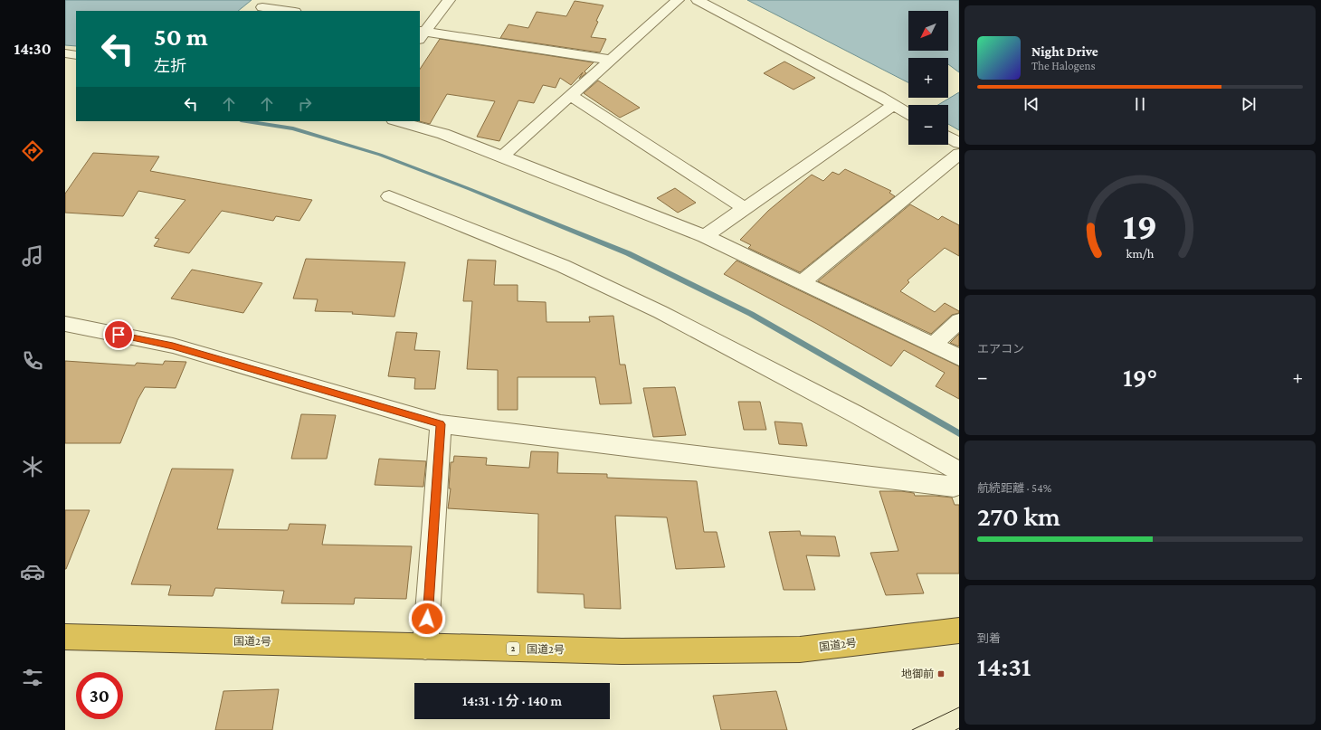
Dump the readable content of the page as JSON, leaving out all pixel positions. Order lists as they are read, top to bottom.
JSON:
{
  "streets": {
    "highway": ["国道2号", "2"]
  },
  "places": {
    "transit": ["地御前"]
  },
  "north": "bottom left",
  "page": {
    "tabs": "14:30",
    "map_buttons": ["+", "−"],
    "turn": ["50 m", "左折"],
    "song": ["Night Drive", "The Halogens"],
    "tile": [
      "エアコン",
      ["航続距離 · 54%", "270 km"],
      ["到着", "14:31"]
    ],
    "heat": ["−", "19°", "+"],
    "limit": "30",
    "trip": "14:31 · 1 分 · 140 m",
    "gauge": ["19", "km/h"]
  }
}
